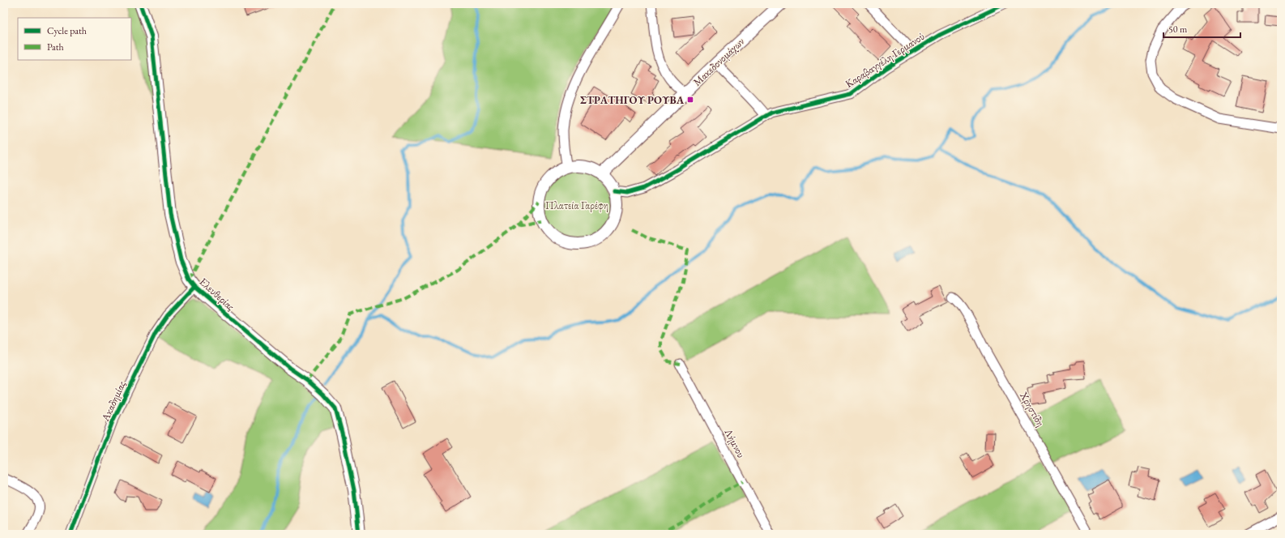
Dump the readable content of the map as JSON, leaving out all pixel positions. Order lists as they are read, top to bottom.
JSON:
{
  "streets": {
    "street": [
      "Καραβαγγέλη Γερμανού",
      "Μακεδονομάχων",
      "Ελευθερίας",
      "Ακαδημίας",
      "Χρηστίδη",
      "Λήμνου"
    ]
  },
  "crossings": [
    ["Καραβαγγέλη Γερμανού", "Μακεδονομάχων"],
    ["Ελευθερίας", "Ακαδημίας"]
  ],
  "parks": ["Πλατεία Γαρέφη"],
  "places": {
    "transit": ["ΣΤΡΑΤΗΓΟΥ ΡΟΥΒΑ"]
  },
  "legend": ["Cycle path", "Path"],
  "scale_bar": "50 m"
}
